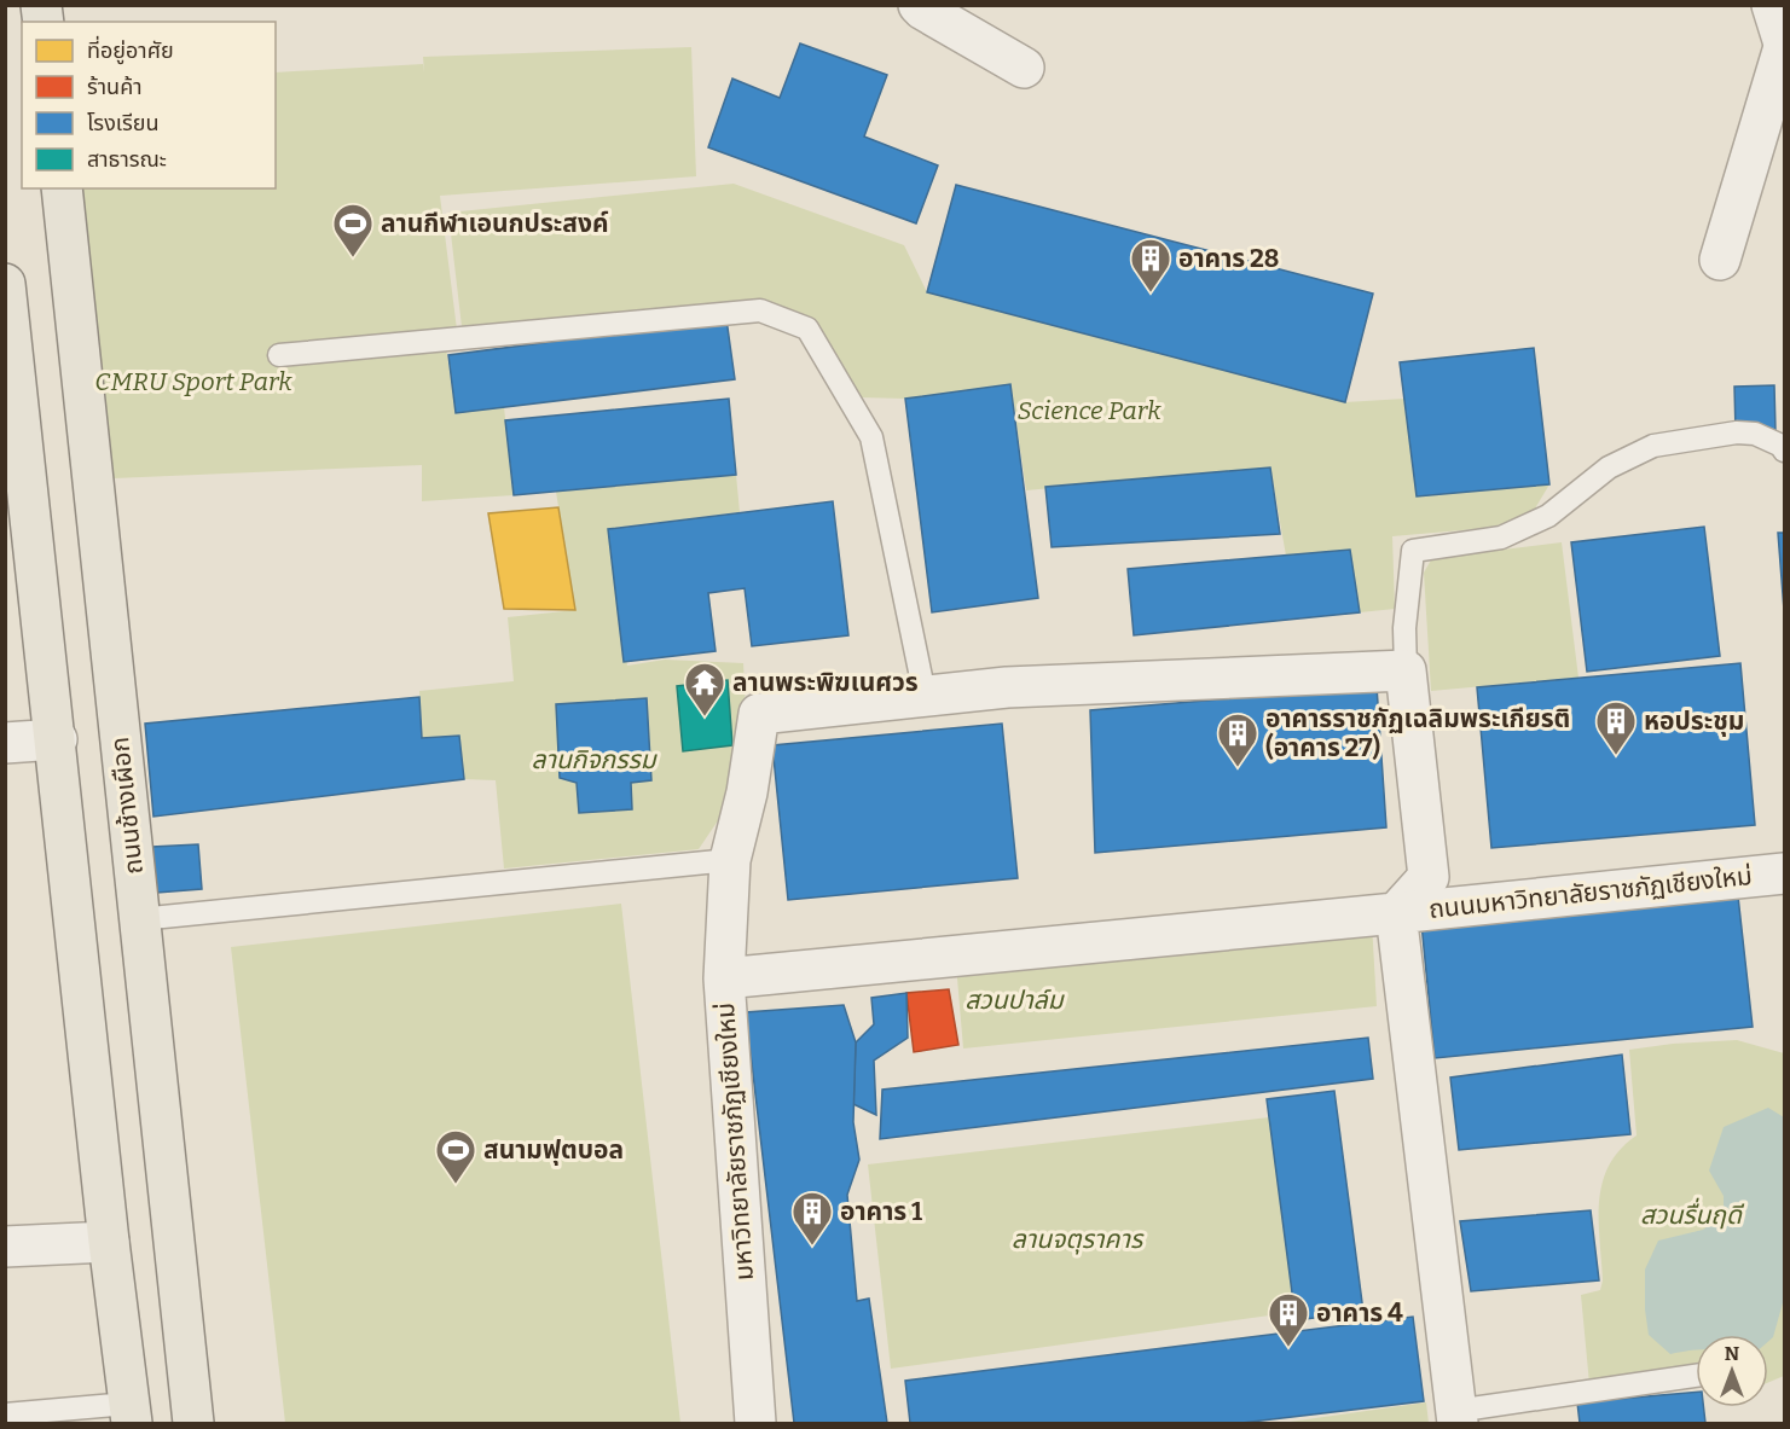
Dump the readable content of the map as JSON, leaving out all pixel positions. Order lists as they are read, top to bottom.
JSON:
{
  "streets": {
    "main road": ["ถนนช้างเผือก"],
    "street": ["ถนนมหาวิทยาลัยราชภัฏเชียงใหม่", "มหาวิทยาลัยราชภัฏเชียงใหม่"]
  },
  "crossings": [
    ["ถนนมหาวิทยาลัยราชภัฏเชียงใหม่", "มหาวิทยาลัยราชภัฏเชียงใหม่"]
  ],
  "parks": [
    "CMRU Sport Park",
    "Science Park",
    "ลานกิจกรรม",
    "สวนปาล์ม",
    "สวนรื่นฤดี",
    "ลานจตุราคาร"
  ],
  "places": {
    "sports": ["ลานกีฬาเอนกประสงค์", "สนามฟุตบอล"],
    "building": [
      "อาคาร 28",
      "หอประชุม",
      "อาคารราชภัฏเฉลิมพระเกียรติ (อาคาร 27)",
      "อาคาร 1",
      "อาคาร 4"
    ],
    "temple": ["ลานพระพิฆเนศวร"]
  },
  "legend": [
    "ที่อยู่อาศัย",
    "ร้านค้า",
    "โรงเรียน",
    "สาธารณะ"
  ],
  "north": "top"
}
